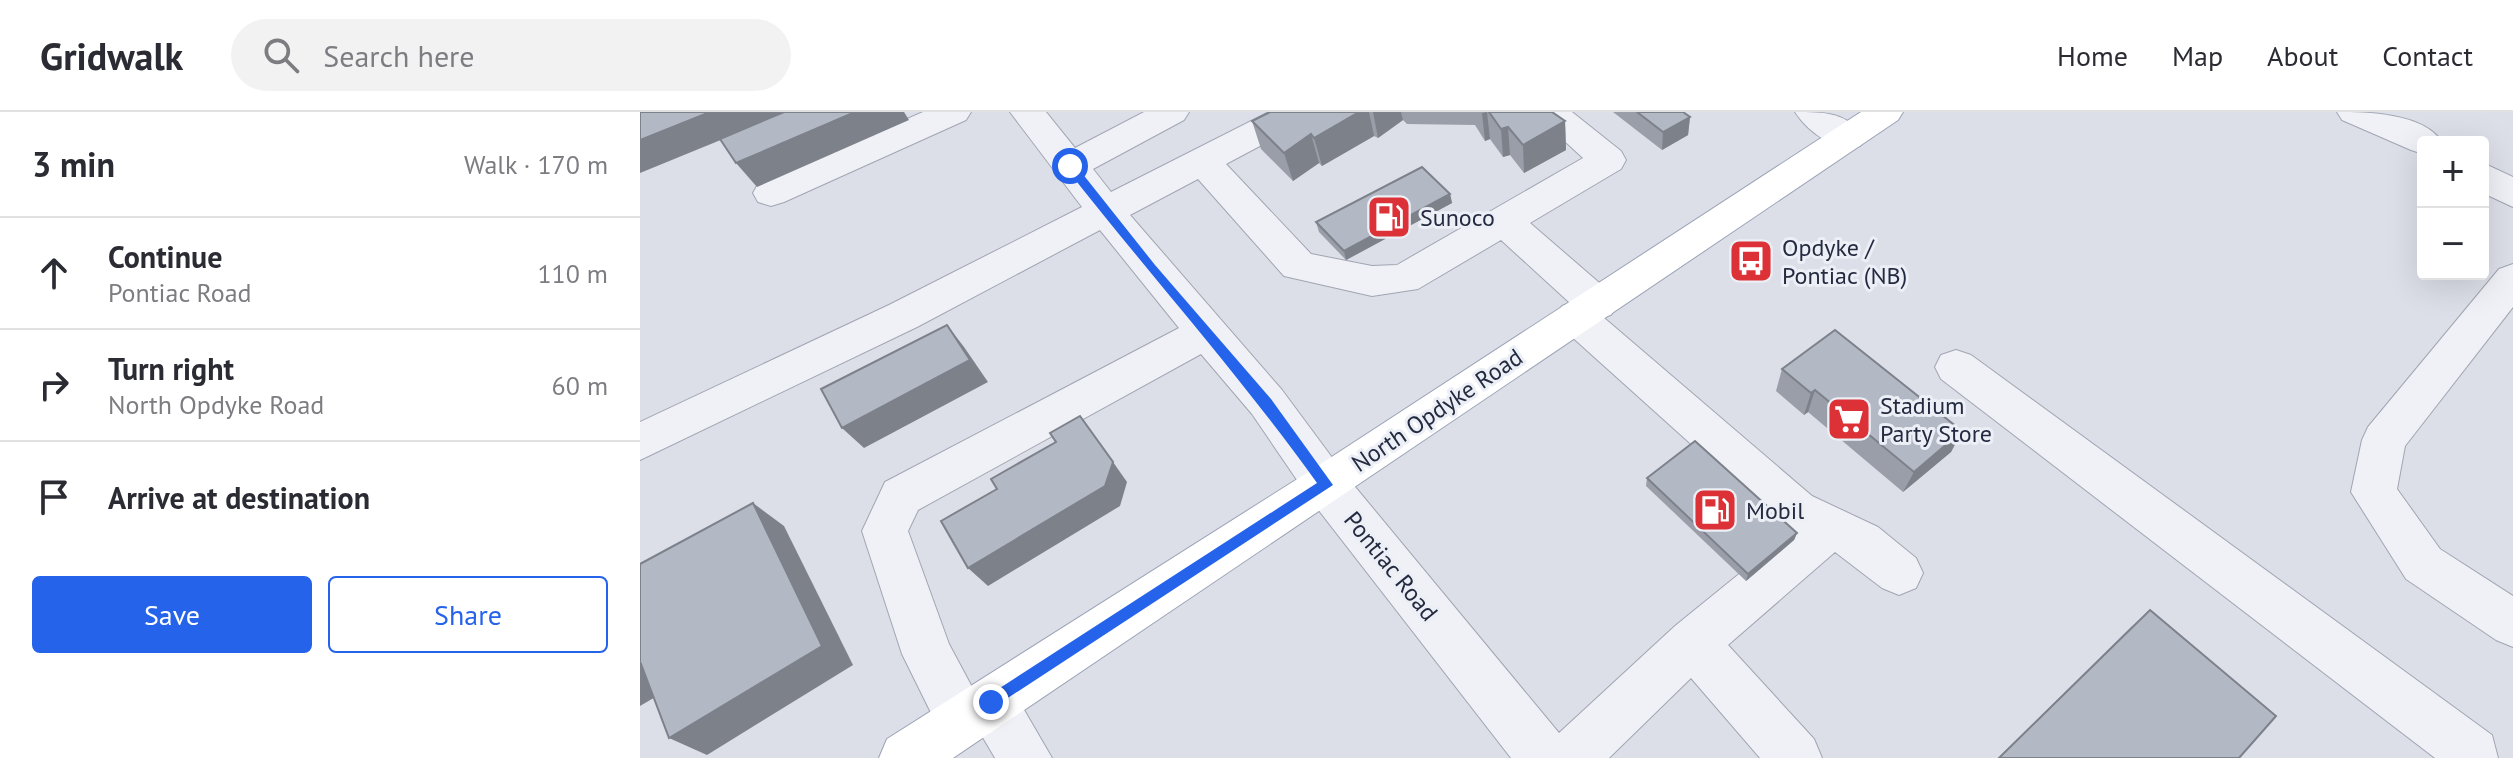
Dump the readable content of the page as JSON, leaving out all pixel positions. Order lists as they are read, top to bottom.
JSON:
{
  "streets": {
    "main road": ["North Opdyke Road"],
    "street": ["Pontiac Road"]
  },
  "crossings": [
    ["North Opdyke Road", "Pontiac Road"]
  ],
  "places": {
    "fuel station": ["Sunoco", "Mobil"],
    "bus stop": ["Opdyke / Pontiac (NB)"],
    "supermarket": ["Stadium Party Store"]
  },
  "page": {
    "header": "Gridwalk",
    "search": "Search here",
    "nav": [
      "Home",
      "Map",
      "About",
      "Contact"
    ],
    "heading": ["3 min", "Walk · 170 m"],
    "map_buttons": ["+", "−"],
    "list": [
      ["Continue", "Pontiac Road", "110 m"],
      ["Turn right", "North Opdyke Road", "60 m"],
      "Arrive at destination"
    ],
    "buttons": ["Save", "Share"]
  }
}
